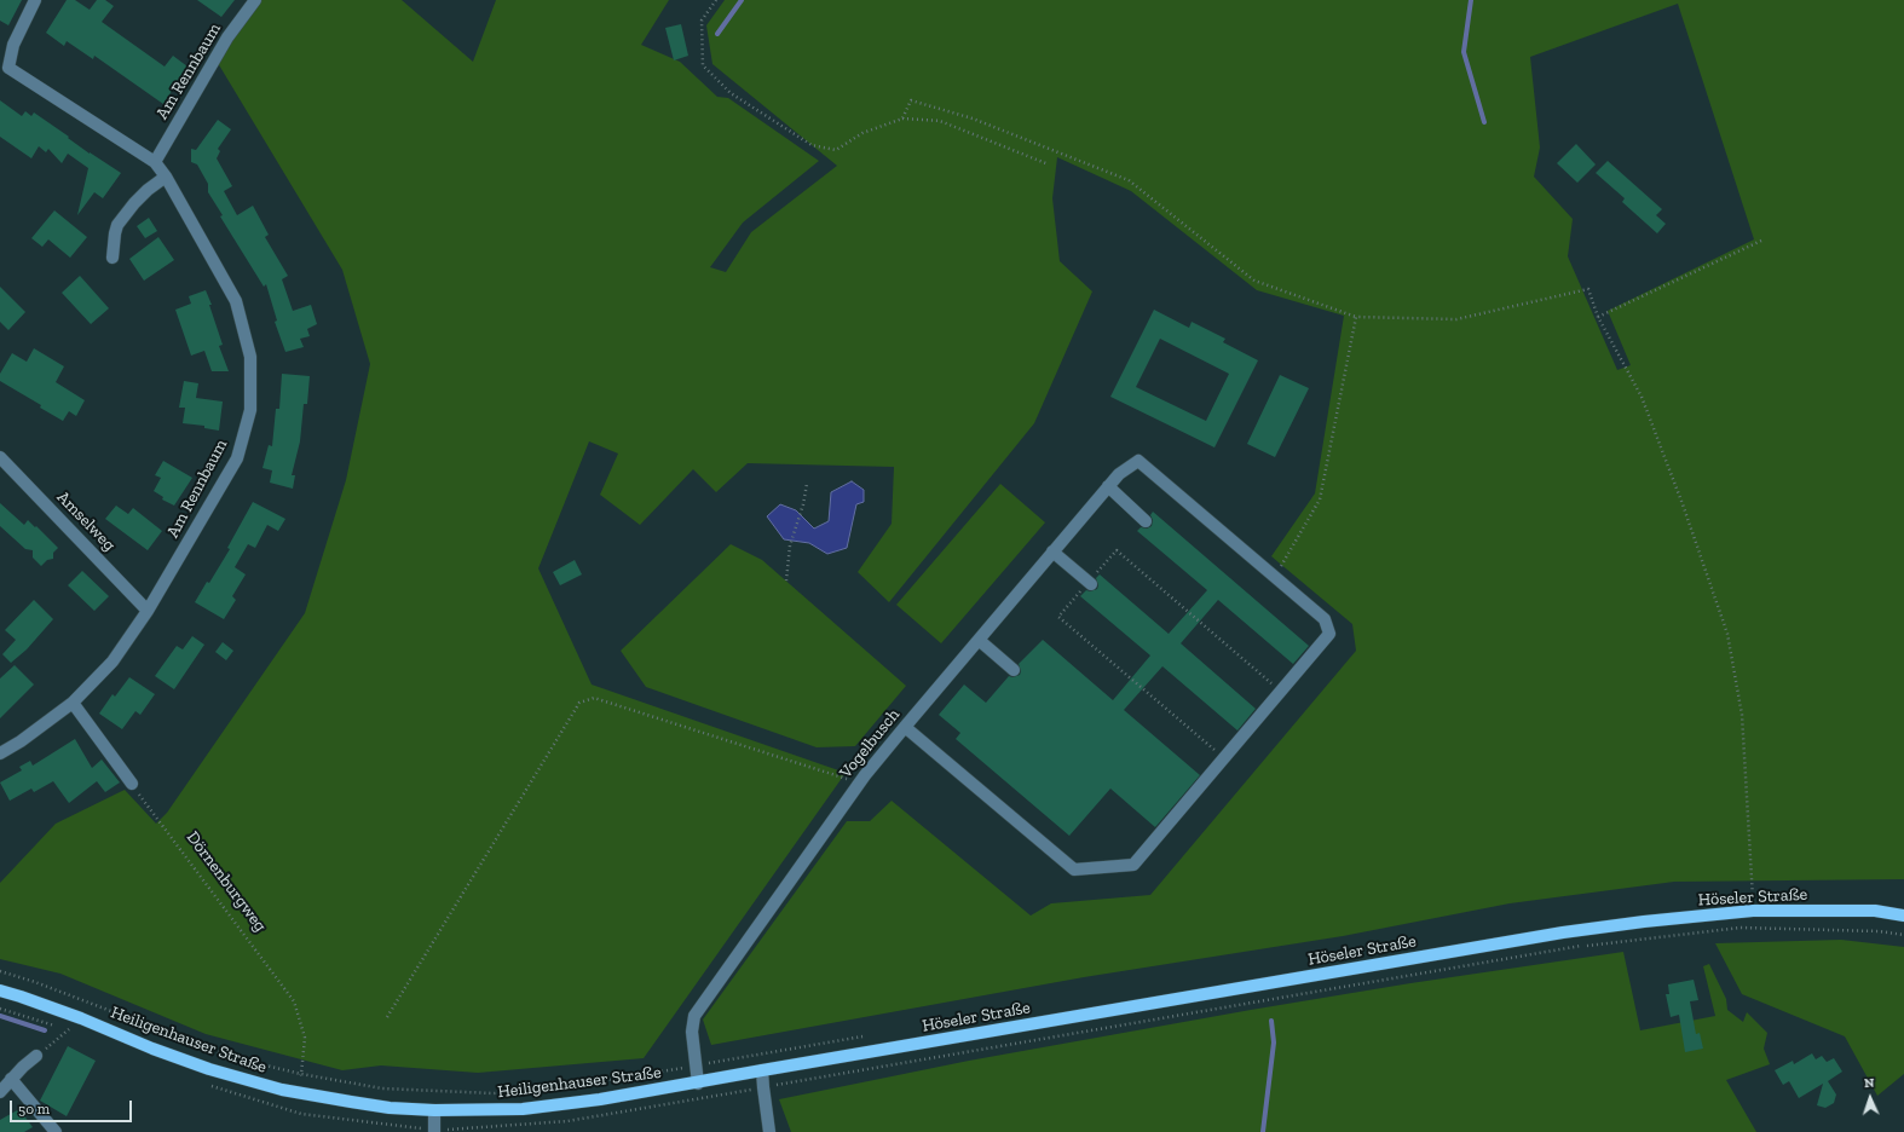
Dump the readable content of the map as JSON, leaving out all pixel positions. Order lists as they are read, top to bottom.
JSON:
{
  "streets": {
    "main road": ["Höseler Straße", "Heiligenhauser Straße"],
    "street": ["Am Rennbaum", "Amselweg", "Vogelbusch"],
    "path": ["Dörnenburgweg"]
  },
  "crossings": [
    ["Am Rennbaum", "Amselweg"],
    ["Vogelbusch", "Heiligenhauser Straße"],
    ["Höseler Straße", "Heiligenhauser Straße"]
  ],
  "scale_bar": "50 m",
  "north": "top"
}
